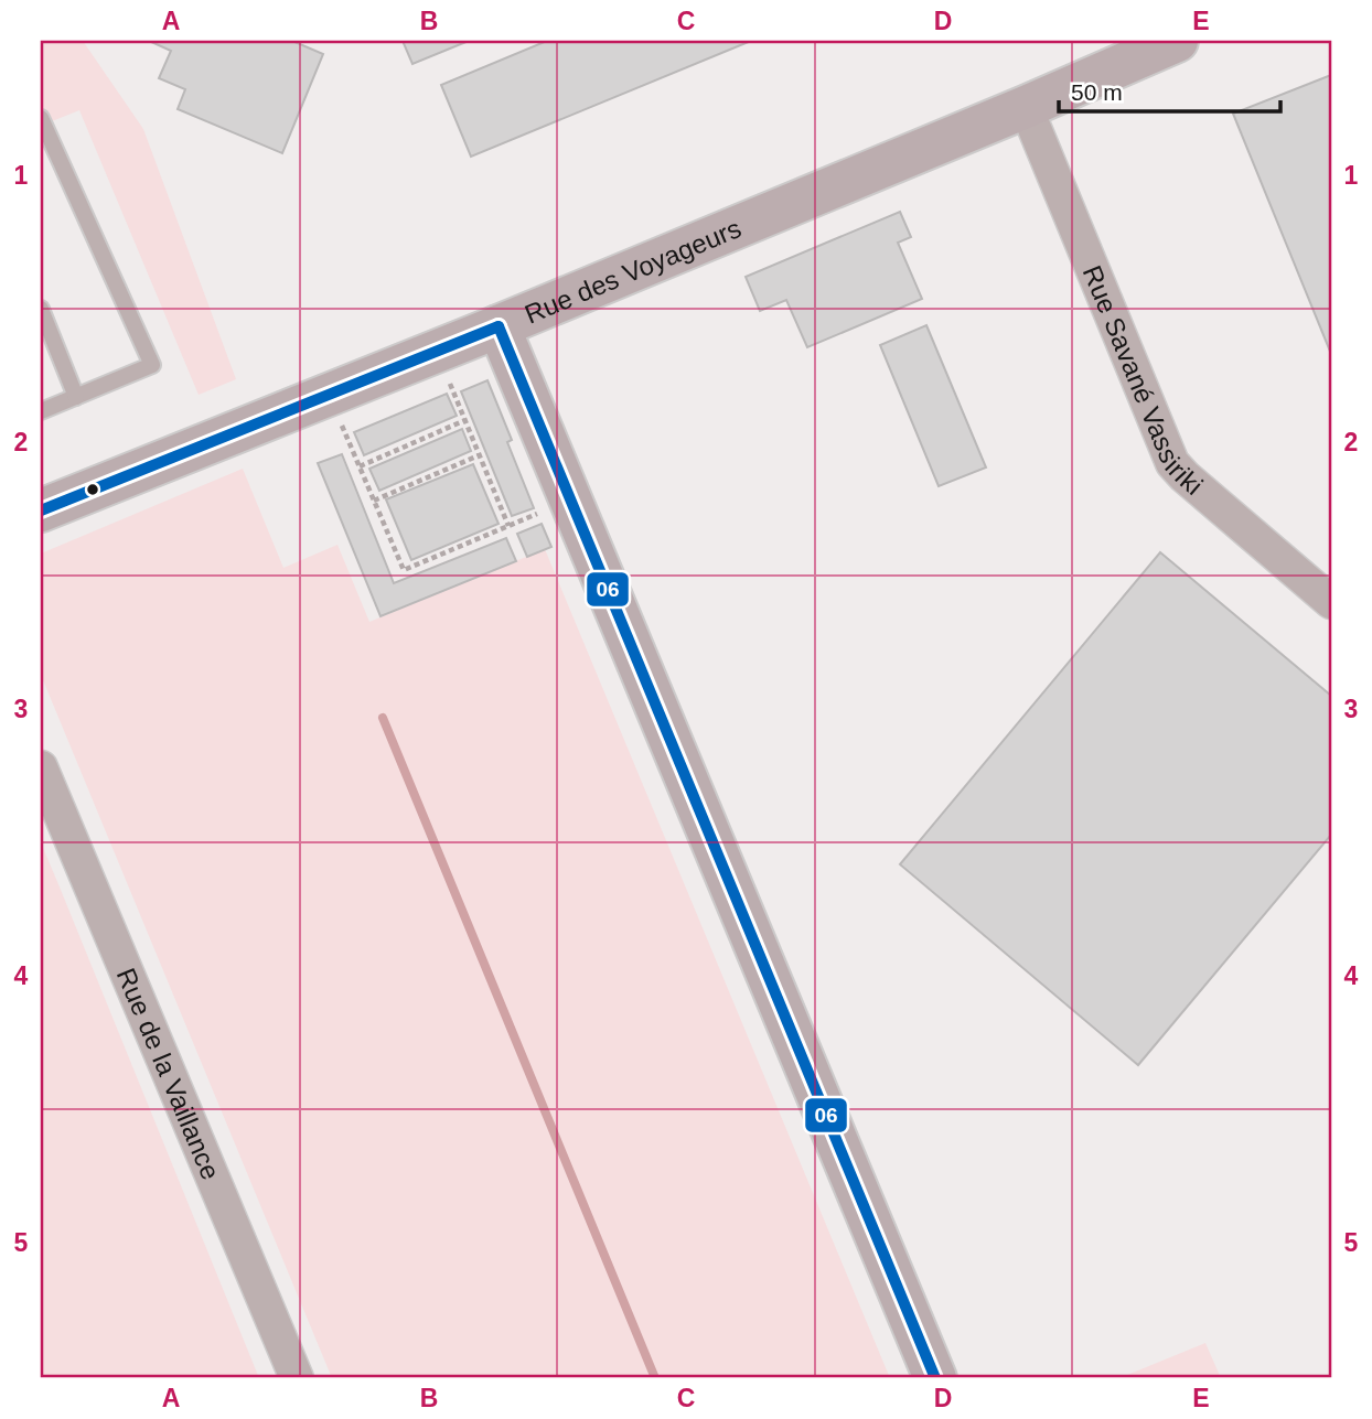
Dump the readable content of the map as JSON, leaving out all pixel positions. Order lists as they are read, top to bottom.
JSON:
{
  "streets": {
    "street": ["Rue des Voyageurs", "Rue Savané Vassiriki", "Rue de la Vaillance"]
  },
  "crossings": [
    ["Rue des Voyageurs", "Rue Savané Vassiriki"]
  ],
  "lines": ["transit line 06"],
  "scale_bar": "50 m",
  "grid": {
    "columns": [
      "A",
      "B",
      "C",
      "D",
      "E"
    ],
    "rows": [
      "1",
      "2",
      "3",
      "4",
      "5"
    ]
  }
}
